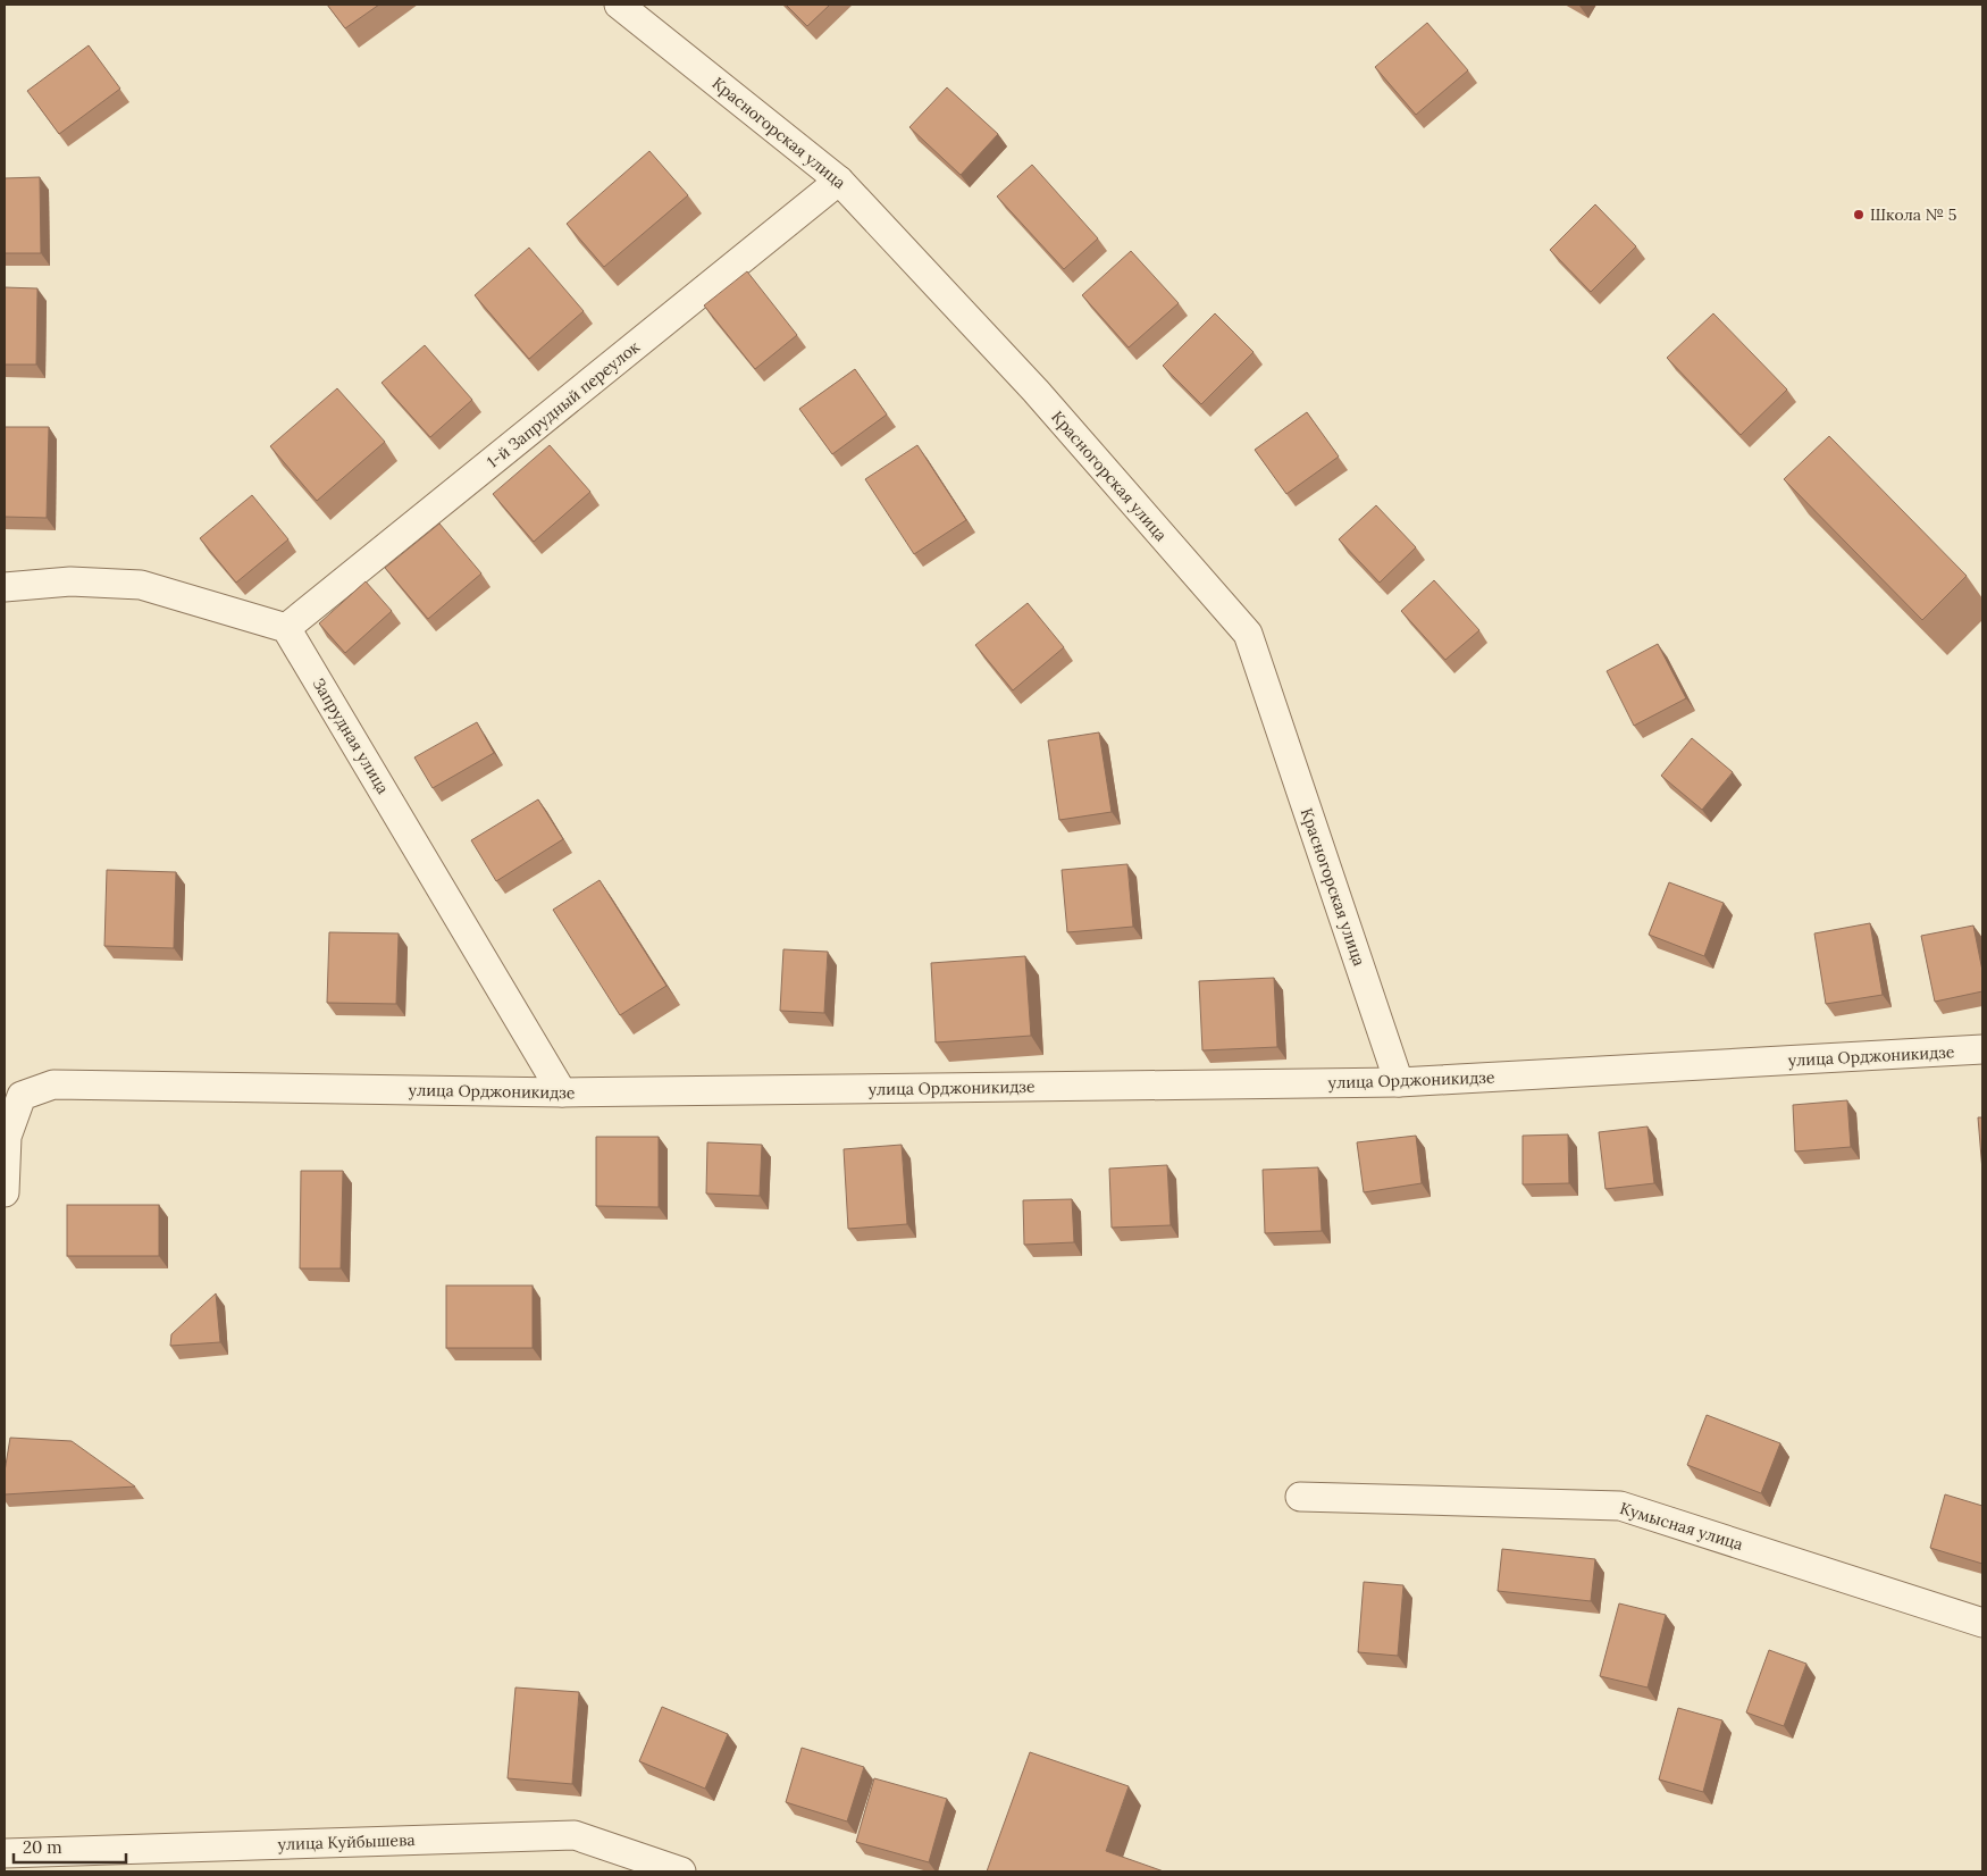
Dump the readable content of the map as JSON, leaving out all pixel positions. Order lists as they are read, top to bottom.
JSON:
{
  "streets": {
    "street": [
      "Красногорская улица",
      "1-й Запрудный переулок",
      "Запрудная улица",
      "улица Орджоникидзе",
      "Кумысная улица",
      "улица Куйбышева"
    ]
  },
  "crossings": [
    ["Красногорская улица", "1-й Запрудный переулок"],
    ["Красногорская улица", "улица Орджоникидзе"],
    ["1-й Запрудный переулок", "Запрудная улица"],
    ["Запрудная улица", "улица Орджоникидзе"]
  ],
  "places": ["Школа № 5"],
  "scale_bar": "20 m"
}
